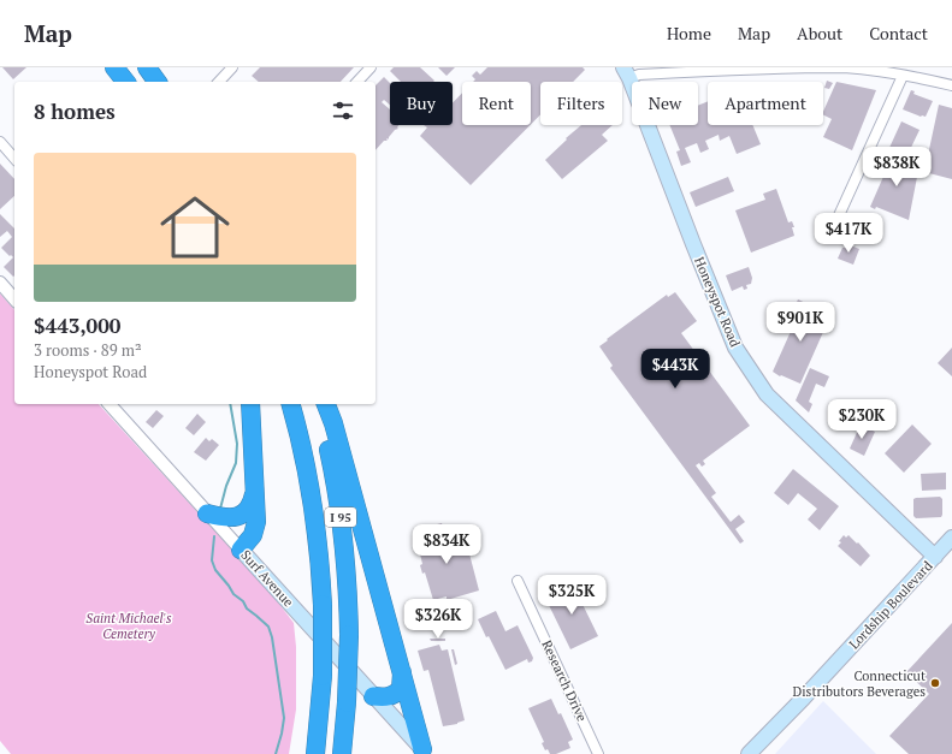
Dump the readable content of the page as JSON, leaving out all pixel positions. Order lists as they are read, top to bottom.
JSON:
{
  "streets": {
    "highway": ["I 95"],
    "main road": ["Honeyspot Road", "Surf Avenue", "Lordship Boulevard"],
    "street": ["Research Drive"]
  },
  "crossings": [
    ["Honeyspot Road", "Lordship Boulevard"]
  ],
  "parks": ["Saint Michael's Cemetery"],
  "places": ["Connecticut Distributors Beverages"],
  "page": {
    "header": "Map",
    "nav": [
      "Home",
      "Map",
      "About",
      "Contact"
    ],
    "chip": [
      "Buy",
      "Rent",
      "Filters",
      "New",
      "Apartment"
    ],
    "heading": "8 homes",
    "list": [
      {
        "name": "$443,000",
        "note": "3 rooms · 89 m² · Honeyspot Road"
      }
    ],
    "price": [
      "$838K",
      "$417K",
      "$901K",
      "$443K",
      "$230K",
      "$834K",
      "$325K",
      "$326K"
    ]
  }
}
